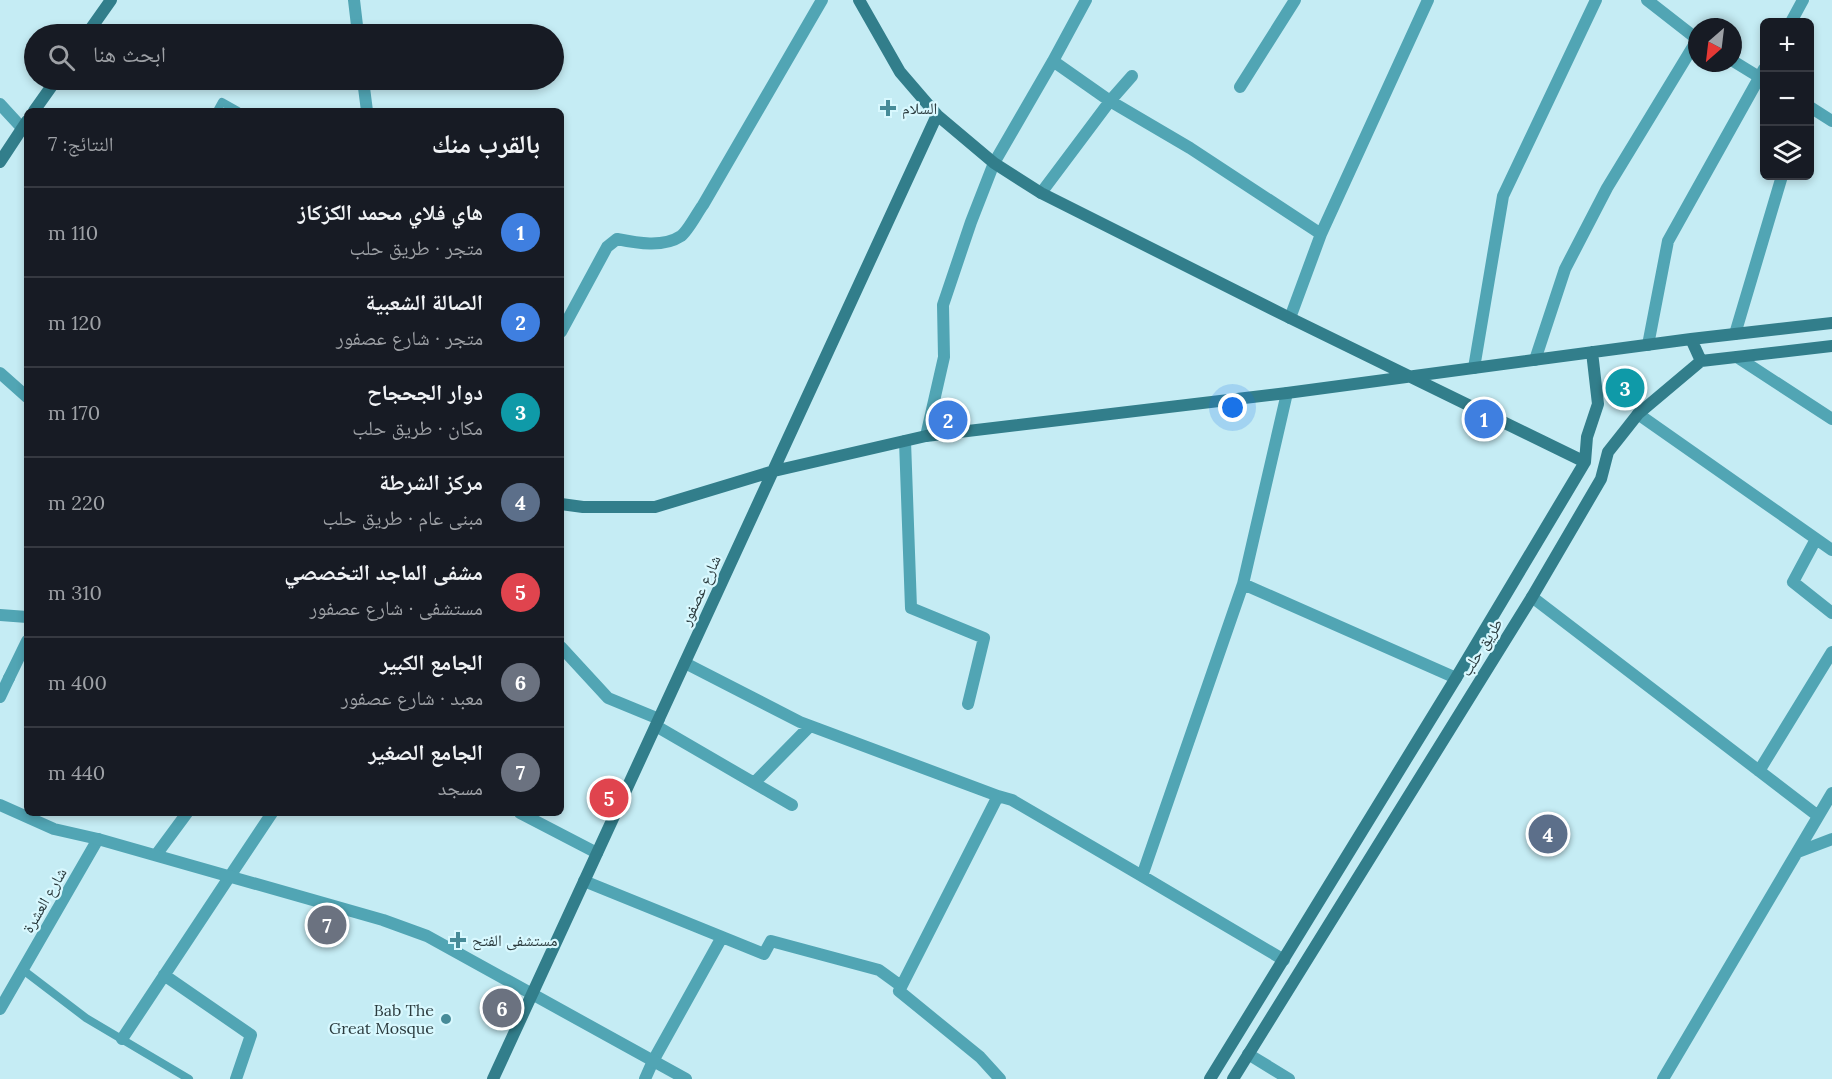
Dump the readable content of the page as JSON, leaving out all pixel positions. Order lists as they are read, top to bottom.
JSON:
{
  "streets": {
    "main road": ["شارع عصفور", "طريق حلب"],
    "street": ["شارع العشرة"]
  },
  "places": {
    "health": ["السلام", "مستشفى الفتح"],
    "other": ["Bab The Great Mosque"]
  },
  "north": "bottom left",
  "page": {
    "map_buttons": ["+", "−"],
    "search": "ابحث هنا",
    "heading": ["بالقرب منك", "النتائج: 7"],
    "list": [
      {
        "mark": "1",
        "name": "هاي فلاي محمد الكزكاز",
        "note": "متجر · طريق حلب",
        "value": "110 m"
      },
      {
        "mark": "2",
        "name": "الصالة الشعبية",
        "note": "متجر · شارع عصفور",
        "value": "120 m"
      },
      {
        "mark": "3",
        "name": "دوار الجحجاح",
        "note": "مكان · طريق حلب",
        "value": "170 m"
      },
      {
        "mark": "4",
        "name": "مركز الشرطة",
        "note": "مبنى عام · طريق حلب",
        "value": "220 m"
      },
      {
        "mark": "5",
        "name": "مشفى الماجد التخصصي",
        "note": "مستشفى · شارع عصفور",
        "value": "310 m"
      },
      {
        "mark": "6",
        "name": "الجامع الكبير",
        "note": "معبد · شارع عصفور",
        "value": "400 m"
      },
      {
        "mark": "7",
        "name": "الجامع الصغير",
        "note": "مسجد",
        "value": "440 m"
      }
    ],
    "pins": [
      "3",
      "1",
      "2",
      "5",
      "4",
      "7",
      "6"
    ]
  }
}
